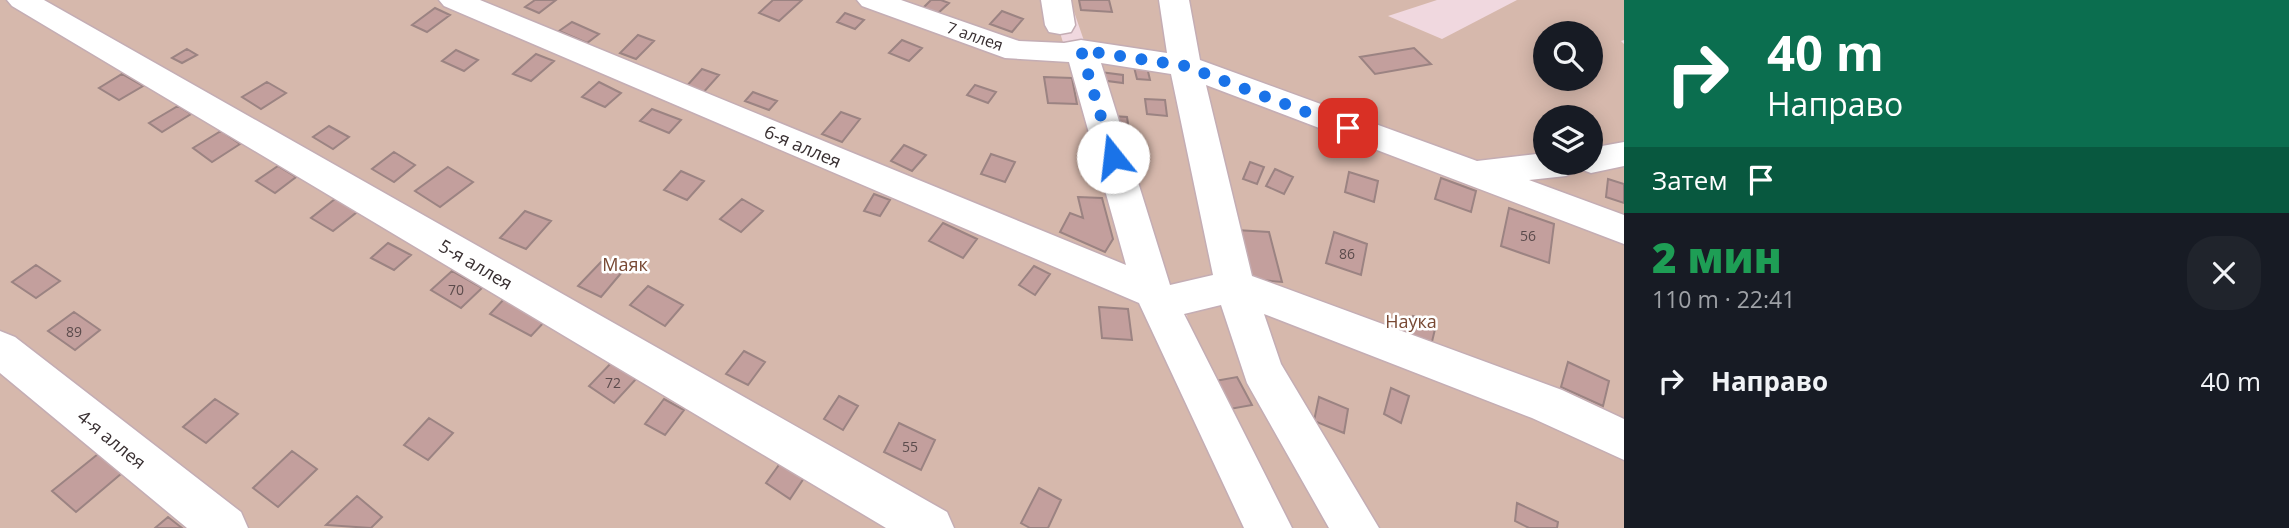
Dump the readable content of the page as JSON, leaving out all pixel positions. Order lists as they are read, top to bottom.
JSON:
{
  "streets": {
    "street": [
      "7 аллея",
      "6-я аллея",
      "5-я аллея",
      "4-я аллея"
    ]
  },
  "parks": ["Маяк", "Наука"],
  "house_numbers": [
    "56",
    "86",
    "70",
    "89",
    "72",
    "55"
  ],
  "page": {
    "turn": ["40 m", "Направо"],
    "then": "Затем",
    "heading": ["2 мин", "110 m · 22:41"],
    "list": [
      {
        "name": "Направо",
        "value": "40 m"
      }
    ]
  }
}
